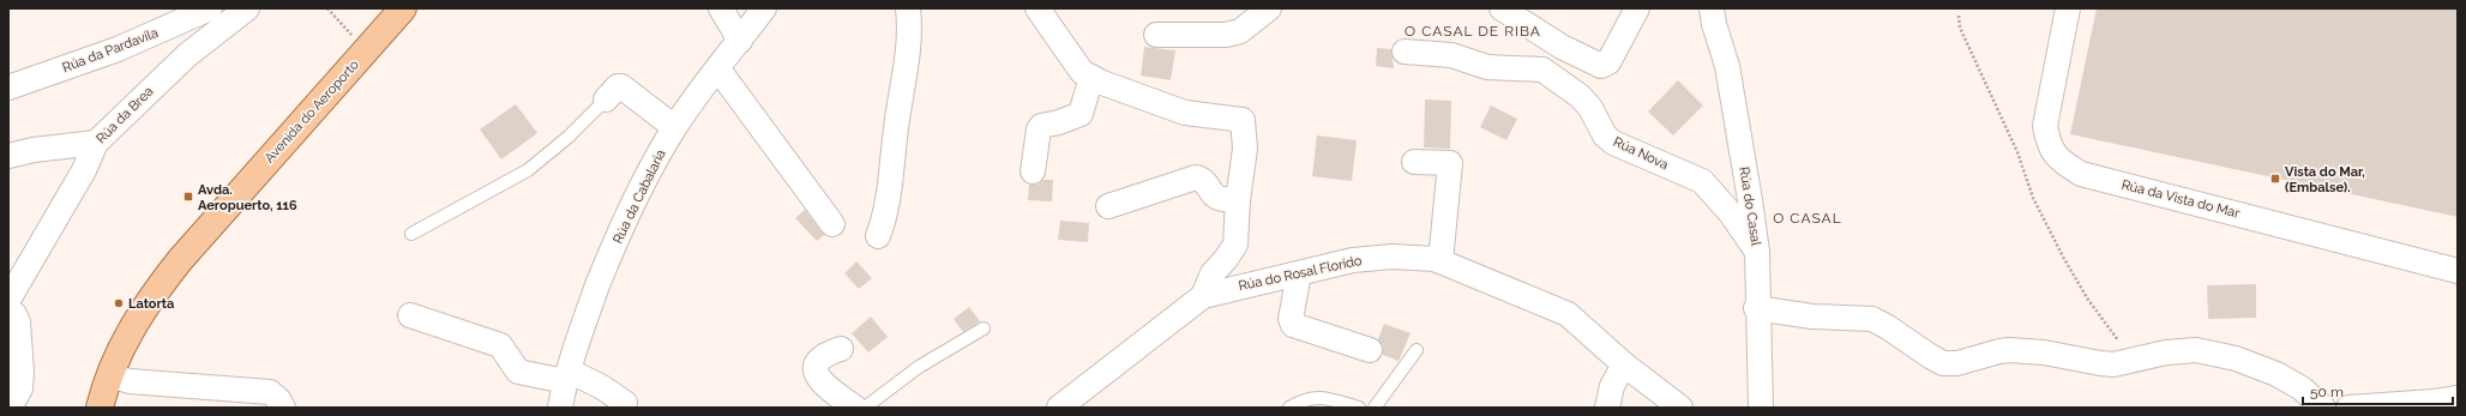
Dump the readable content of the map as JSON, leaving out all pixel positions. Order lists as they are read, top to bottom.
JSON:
{
  "streets": {
    "main road": ["Avenida do Aeroporto"],
    "street": [
      "Rúa da Pardavila",
      "Rúa da Brea",
      "Rúa Nova",
      "Rúa da Cabalaria",
      "Rúa da Vista do Mar",
      "Rúa do Casal",
      "Rúa do Rosal Florido"
    ]
  },
  "crossings": [
    ["Rúa Nova", "Rúa do Casal"]
  ],
  "districts": ["O CASAL DE RIBA", "O CASAL"],
  "places": {
    "transit": ["Vista do Mar, (Embalse).", "Avda. Aeropuerto, 116"],
    "other": ["Latorta"]
  },
  "scale_bar": "50 m"
}
